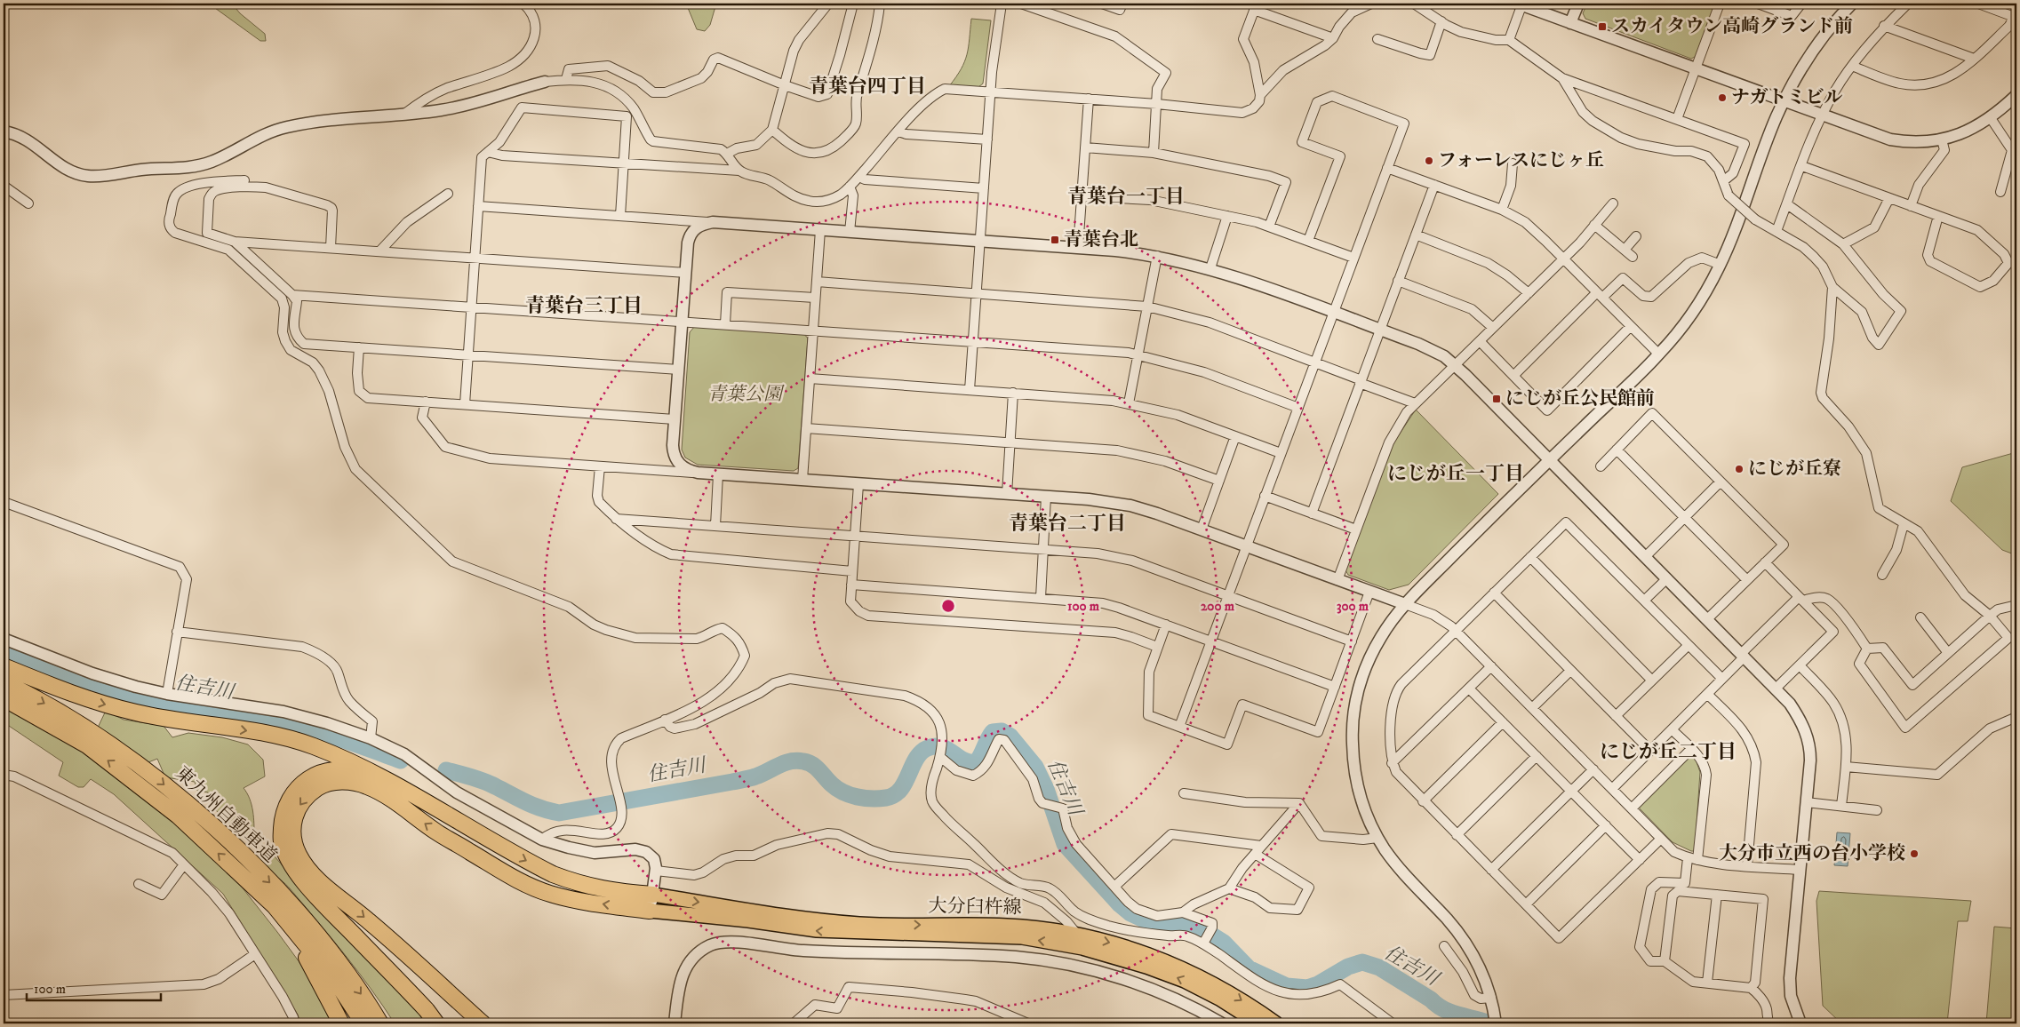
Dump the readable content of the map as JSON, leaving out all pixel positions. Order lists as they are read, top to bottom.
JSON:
{
  "streets": {
    "highway": ["東九州自動車道"],
    "main road": ["大分臼杵線"]
  },
  "districts": [
    "青葉台四丁目",
    "青葉台一丁目",
    "青葉台三丁目",
    "にじが丘一丁目",
    "青葉台二丁目",
    "にじが丘二丁目"
  ],
  "water": ["住吉川"],
  "parks": ["青葉公園"],
  "places": {
    "transit": ["スカイタウン高崎グランド前", "青葉台北", "にじが丘公民館前"],
    "other": [
      "ナガトミビル",
      "フォーレスにじヶ丘",
      "にじが丘寮",
      "大分市立西の台小学校"
    ]
  },
  "scale_bar": "100 m",
  "rings": ["100 m", "200 m", "300 m"]
}
